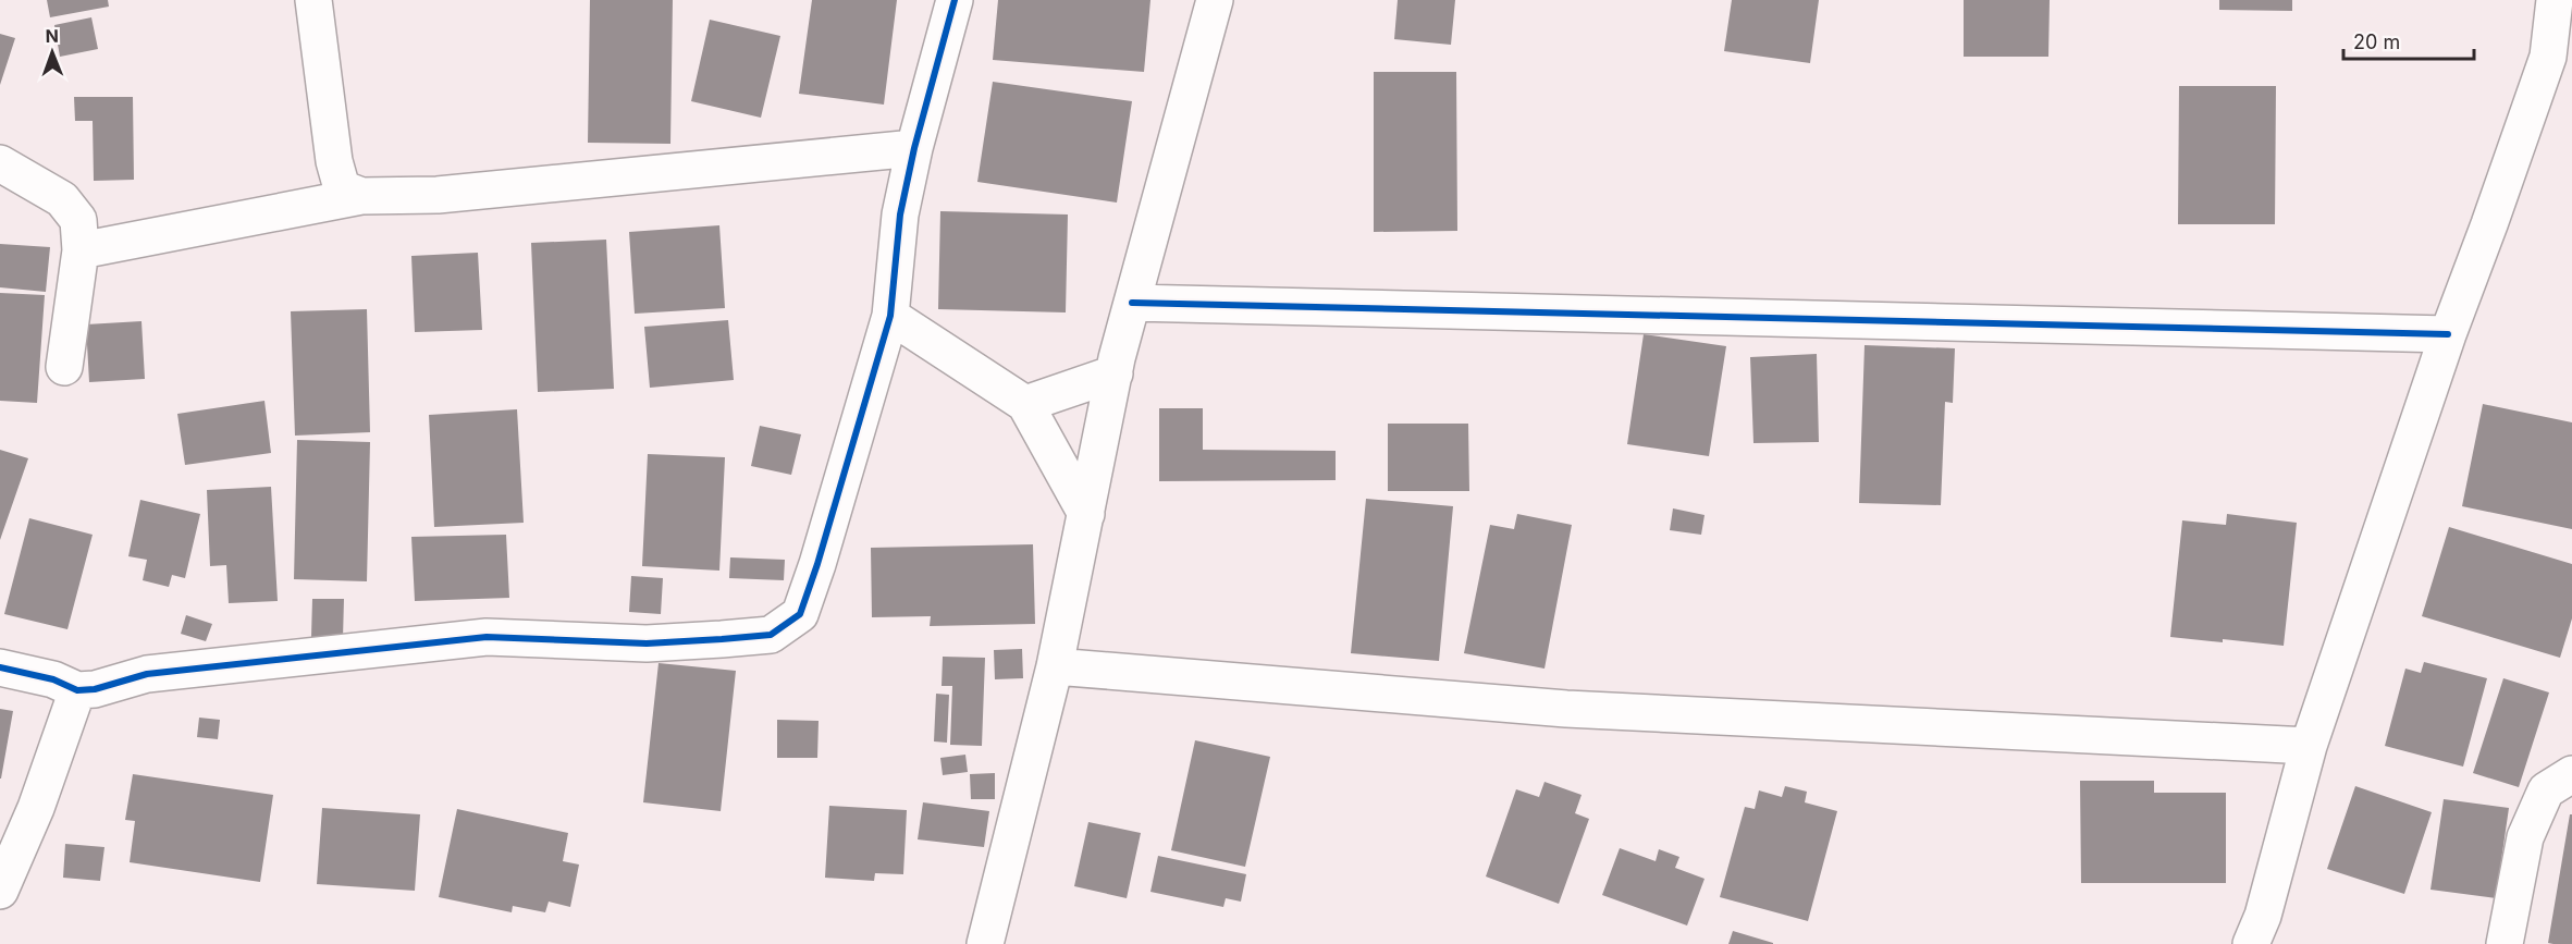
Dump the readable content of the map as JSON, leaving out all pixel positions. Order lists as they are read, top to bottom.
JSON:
{
  "scale_bar": "20 m",
  "north": "top"
}
